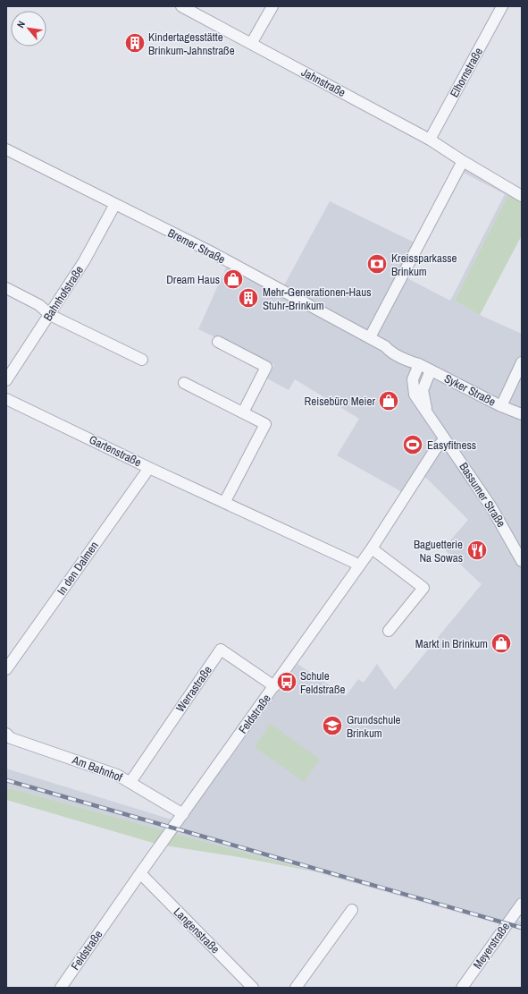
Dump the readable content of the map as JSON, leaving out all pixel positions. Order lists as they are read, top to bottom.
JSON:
{
  "streets": {
    "street": [
      "Elhornstraße",
      "Jahnstraße",
      "Bremer Straße",
      "Bahnhofstraße",
      "Syker Straße",
      "Gartenstraße",
      "Bassumer Straße",
      "In den Dalmen",
      "Werrastraße",
      "Feldstraße",
      "Am Bahnhof",
      "Langenstraße",
      "Meyerstraße"
    ]
  },
  "crossings": [
    ["Elhornstraße", "Jahnstraße"],
    ["Bremer Straße", "Bahnhofstraße"],
    ["Bremer Straße", "Syker Straße"],
    ["Bremer Straße", "Bassumer Straße"],
    ["Syker Straße", "Bassumer Straße"],
    ["Gartenstraße", "In den Dalmen"],
    ["Gartenstraße", "Feldstraße"],
    ["Bassumer Straße", "Feldstraße"],
    ["Werrastraße", "Feldstraße"],
    ["Werrastraße", "Am Bahnhof"],
    ["Feldstraße", "Am Bahnhof"],
    ["Feldstraße", "Langenstraße"]
  ],
  "places": {
    "building": ["Kindertagesstätte Brinkum-Jahnstraße", "Mehr-Generationen-Haus Stuhr-Brinkum"],
    "bank": ["Kreissparkasse Brinkum"],
    "shop": ["Dream Haus", "Reisebüro Meier", "Markt in Brinkum"],
    "sports": ["Easyfitness"],
    "restaurant": ["Baguetterie Na Sowas"],
    "bus stop": ["Schule Feldstraße"],
    "school or university": ["Grundschule Brinkum"]
  },
  "north": "top left"
}
